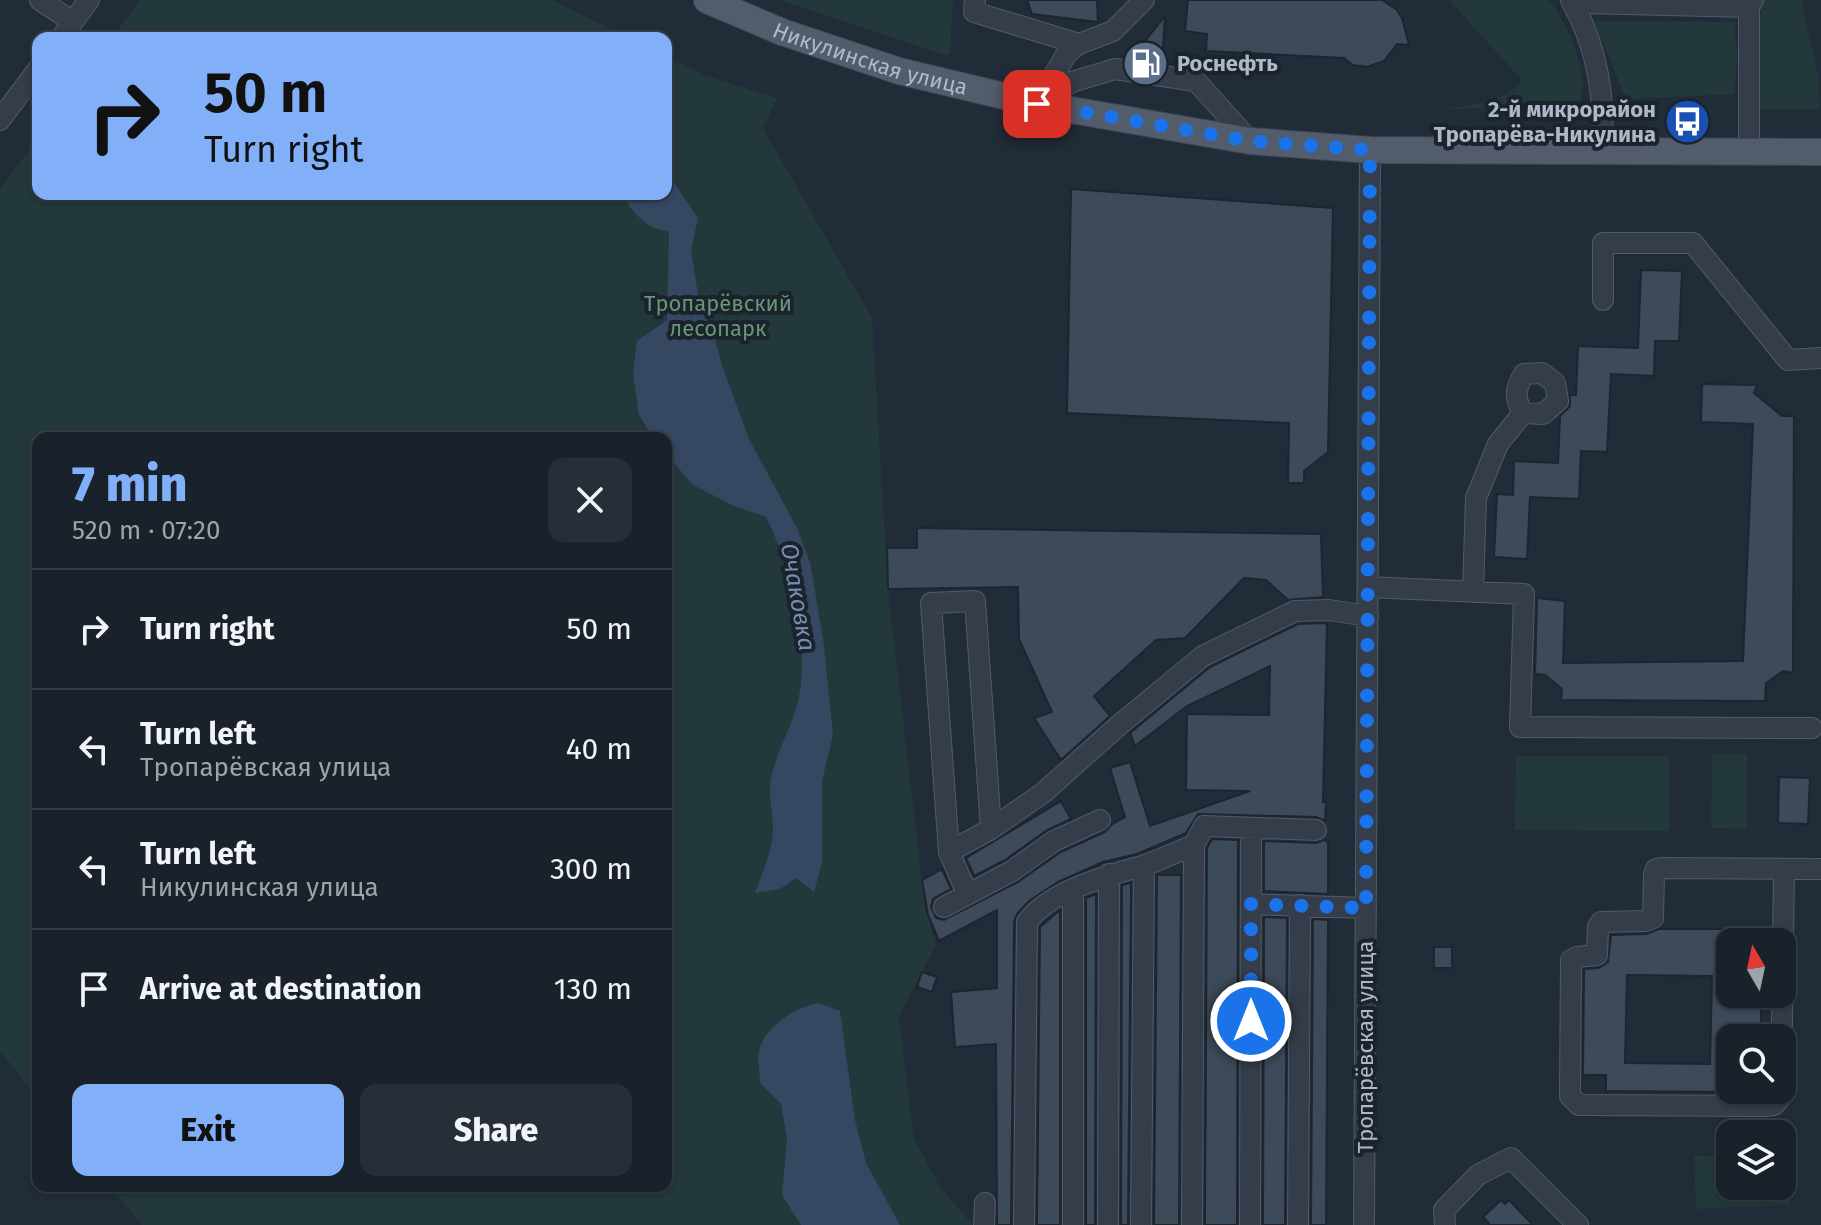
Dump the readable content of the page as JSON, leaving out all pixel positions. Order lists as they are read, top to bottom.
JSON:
{
  "streets": {
    "main road": ["Никулинская улица"],
    "street": ["Тропарёвская улица"]
  },
  "crossings": [
    ["Никулинская улица", "Тропарёвская улица"]
  ],
  "water": ["Очаковка"],
  "parks": ["Тропарёвский лесопарк"],
  "places": {
    "fuel station": ["Роснефть"],
    "bus stop": ["2-й микрорайон Тропарёва-Никулина"]
  },
  "north": "top",
  "page": {
    "turn": ["50 m", "Turn right"],
    "heading": ["7 min", "520 m · 07:20"],
    "list": [
      {
        "name": "Turn right",
        "value": "50 m"
      },
      {
        "name": "Turn left",
        "note": "Тропарёвская улица",
        "value": "40 m"
      },
      {
        "name": "Turn left",
        "note": "Никулинская улица",
        "value": "300 m"
      },
      {
        "name": "Arrive at destination",
        "value": "130 m"
      }
    ],
    "buttons": ["Exit", "Share"]
  }
}
